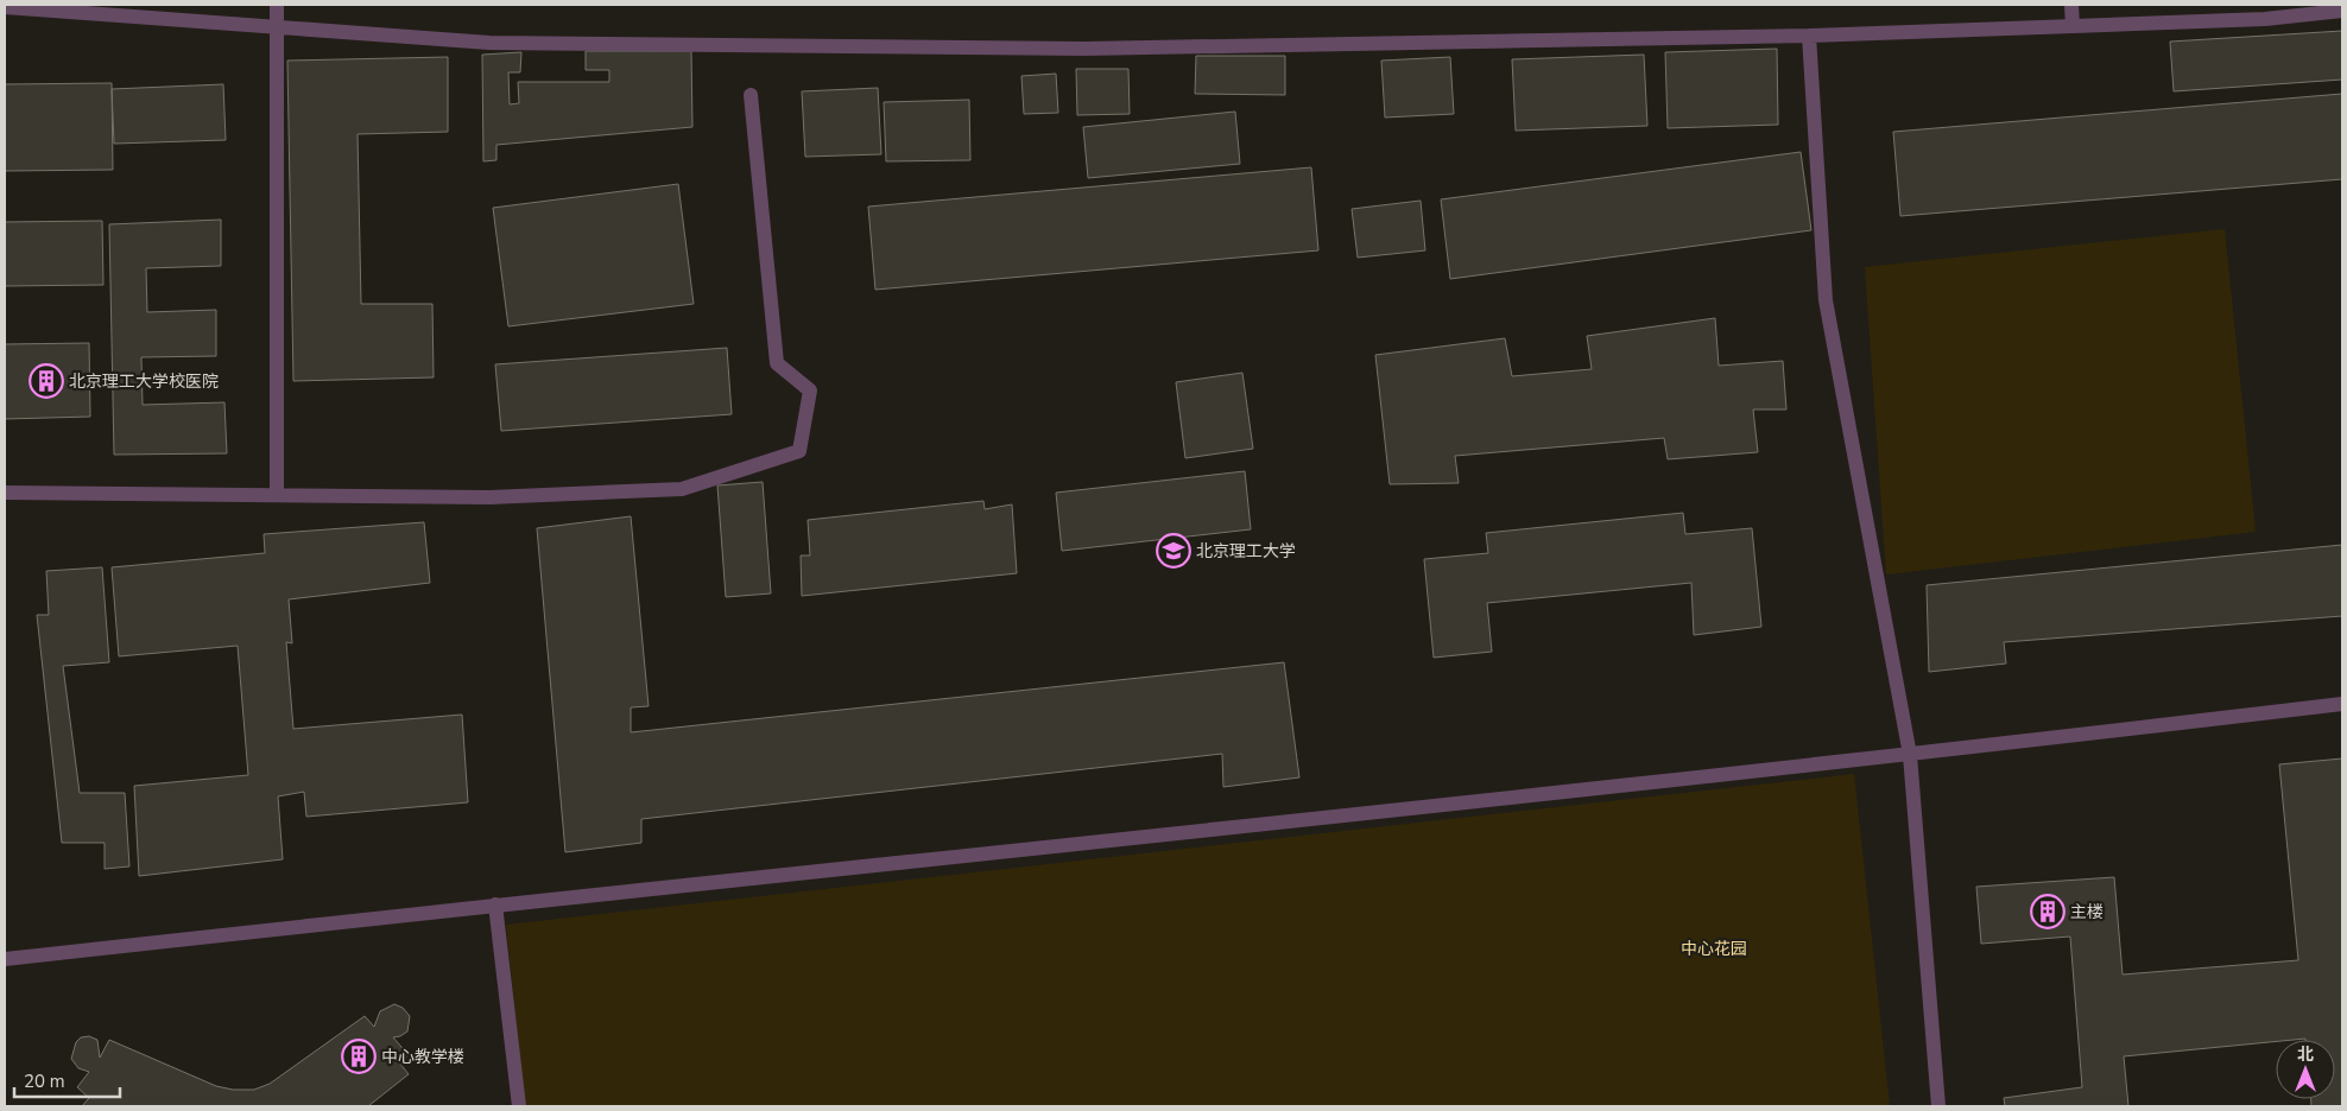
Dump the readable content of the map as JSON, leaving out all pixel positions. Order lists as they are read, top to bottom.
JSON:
{
  "parks": ["中心花园"],
  "places": {
    "building": ["北京理工大学校医院", "主楼", "中心教学楼"],
    "school or university": ["北京理工大学"]
  },
  "scale_bar": "20 m",
  "north": "top"
}
